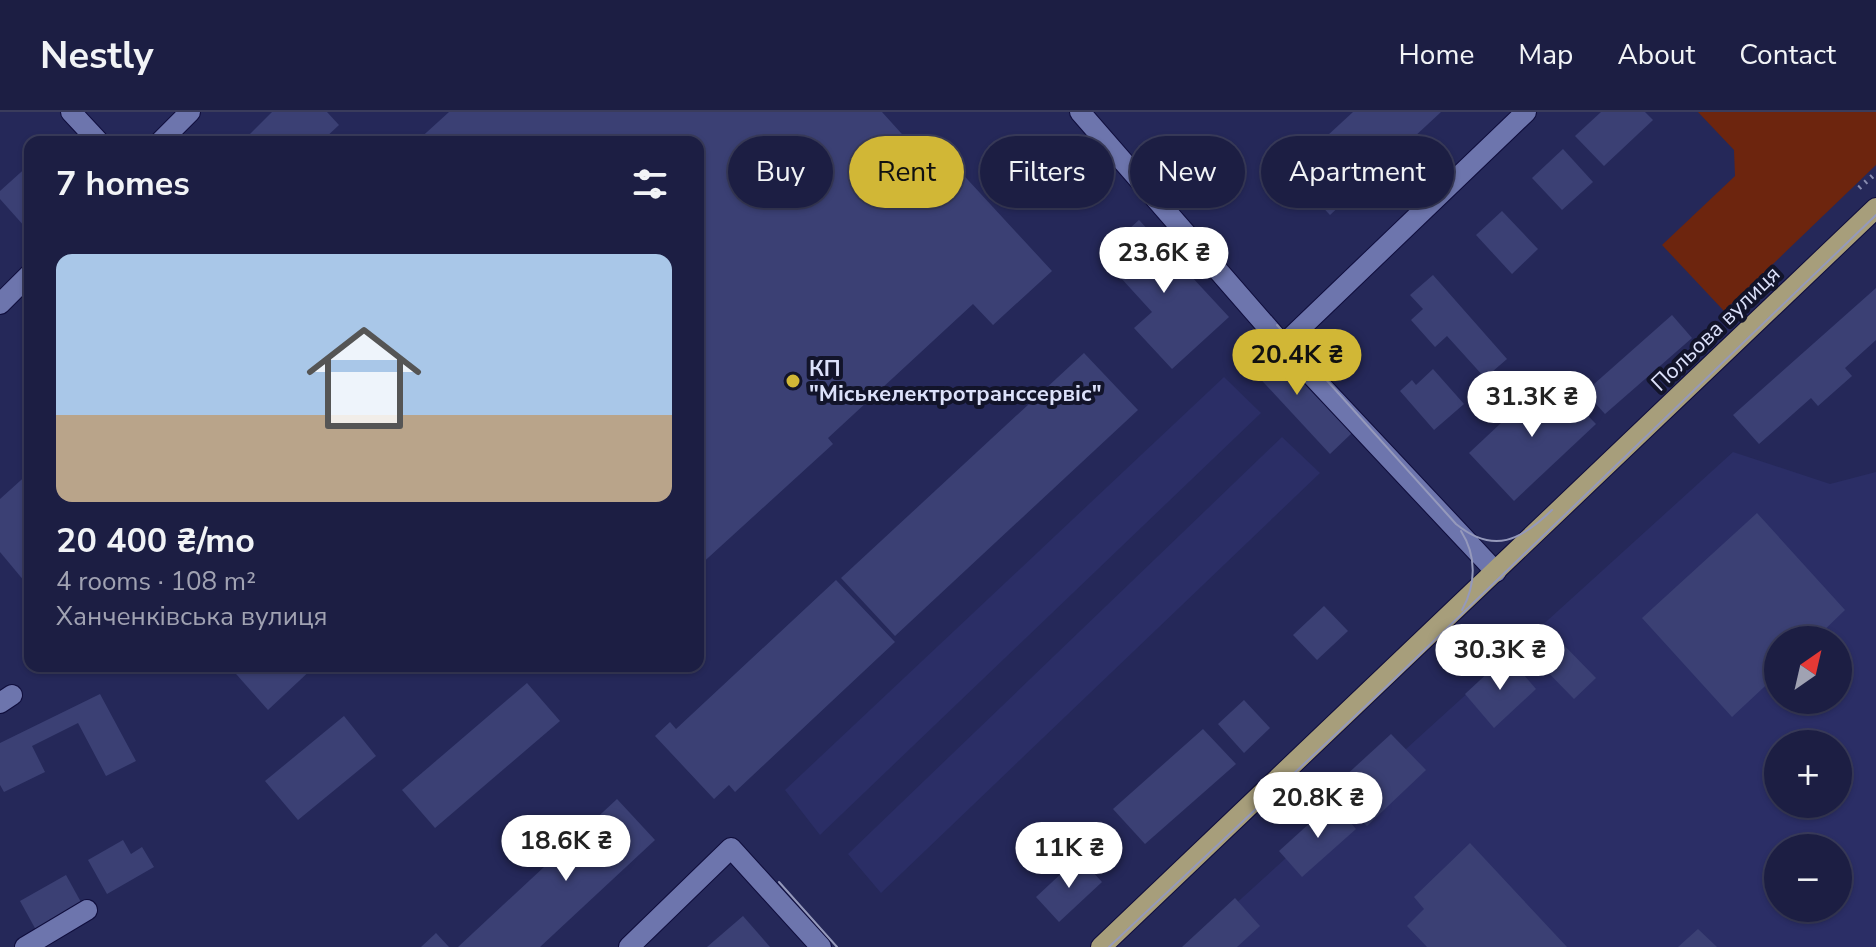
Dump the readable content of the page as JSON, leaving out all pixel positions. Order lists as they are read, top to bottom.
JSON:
{
  "streets": {
    "main road": ["Польова вулиця"]
  },
  "places": ["КП \"Міськелектротранссервіс\""],
  "north": "top right",
  "page": {
    "header": "Nestly",
    "nav": [
      "Home",
      "Map",
      "About",
      "Contact"
    ],
    "chip": [
      "Buy",
      "Rent",
      "Filters",
      "New",
      "Apartment"
    ],
    "heading": "7 homes",
    "price": [
      "23.6K ₴",
      "20.4K ₴",
      "31.3K ₴",
      "30.3K ₴",
      "20.8K ₴",
      "18.6K ₴",
      "11K ₴"
    ],
    "list": [
      {
        "name": "20 400 ₴/mo",
        "note": "4 rooms · 108 m² · Ханченківська вулиця"
      }
    ],
    "map_buttons": ["+", "−"]
  }
}
